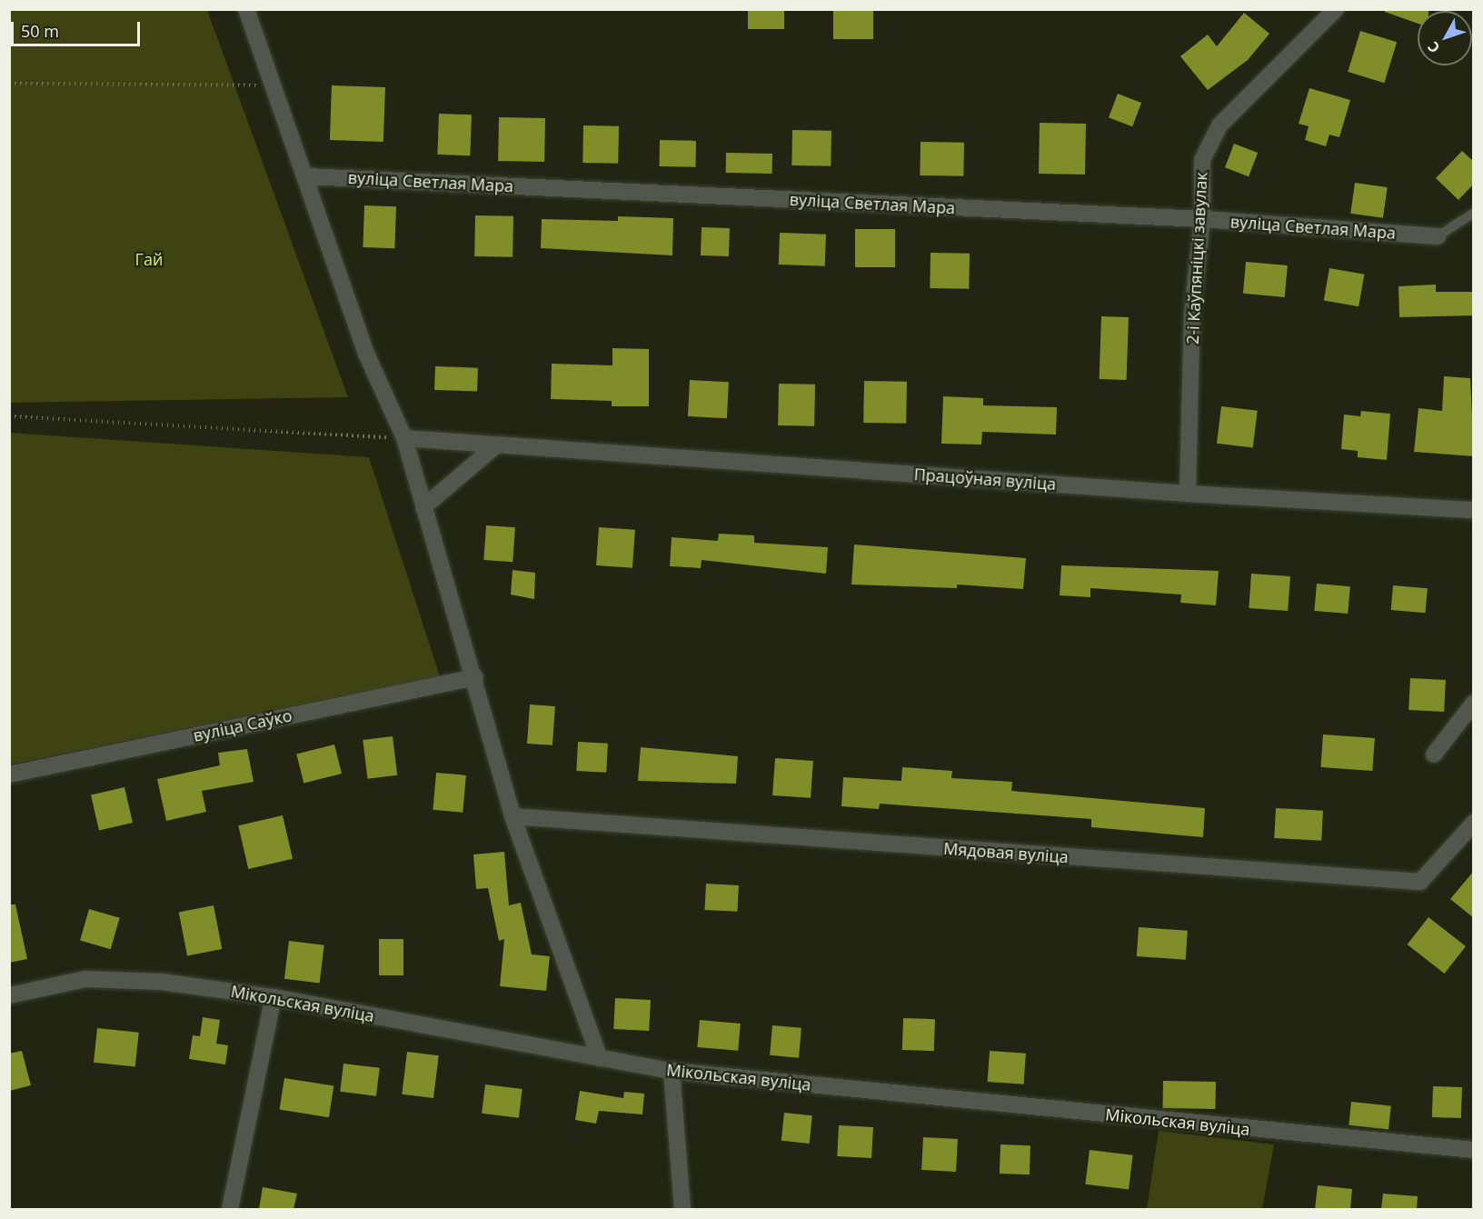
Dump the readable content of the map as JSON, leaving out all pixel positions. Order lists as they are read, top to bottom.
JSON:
{
  "streets": {
    "street": [
      "вуліца Светлая Мара",
      "2-і Каўпяніцкі завулак",
      "Працоўная вуліца",
      "вуліца Саўко",
      "Мядовая вуліца",
      "Мікольская вуліца"
    ]
  },
  "crossings": [
    ["вуліца Светлая Мара", "2-і Каўпяніцкі завулак"],
    ["2-і Каўпяніцкі завулак", "Працоўная вуліца"]
  ],
  "parks": ["Гай"],
  "scale_bar": "50 m",
  "north": "bottom left"
}
